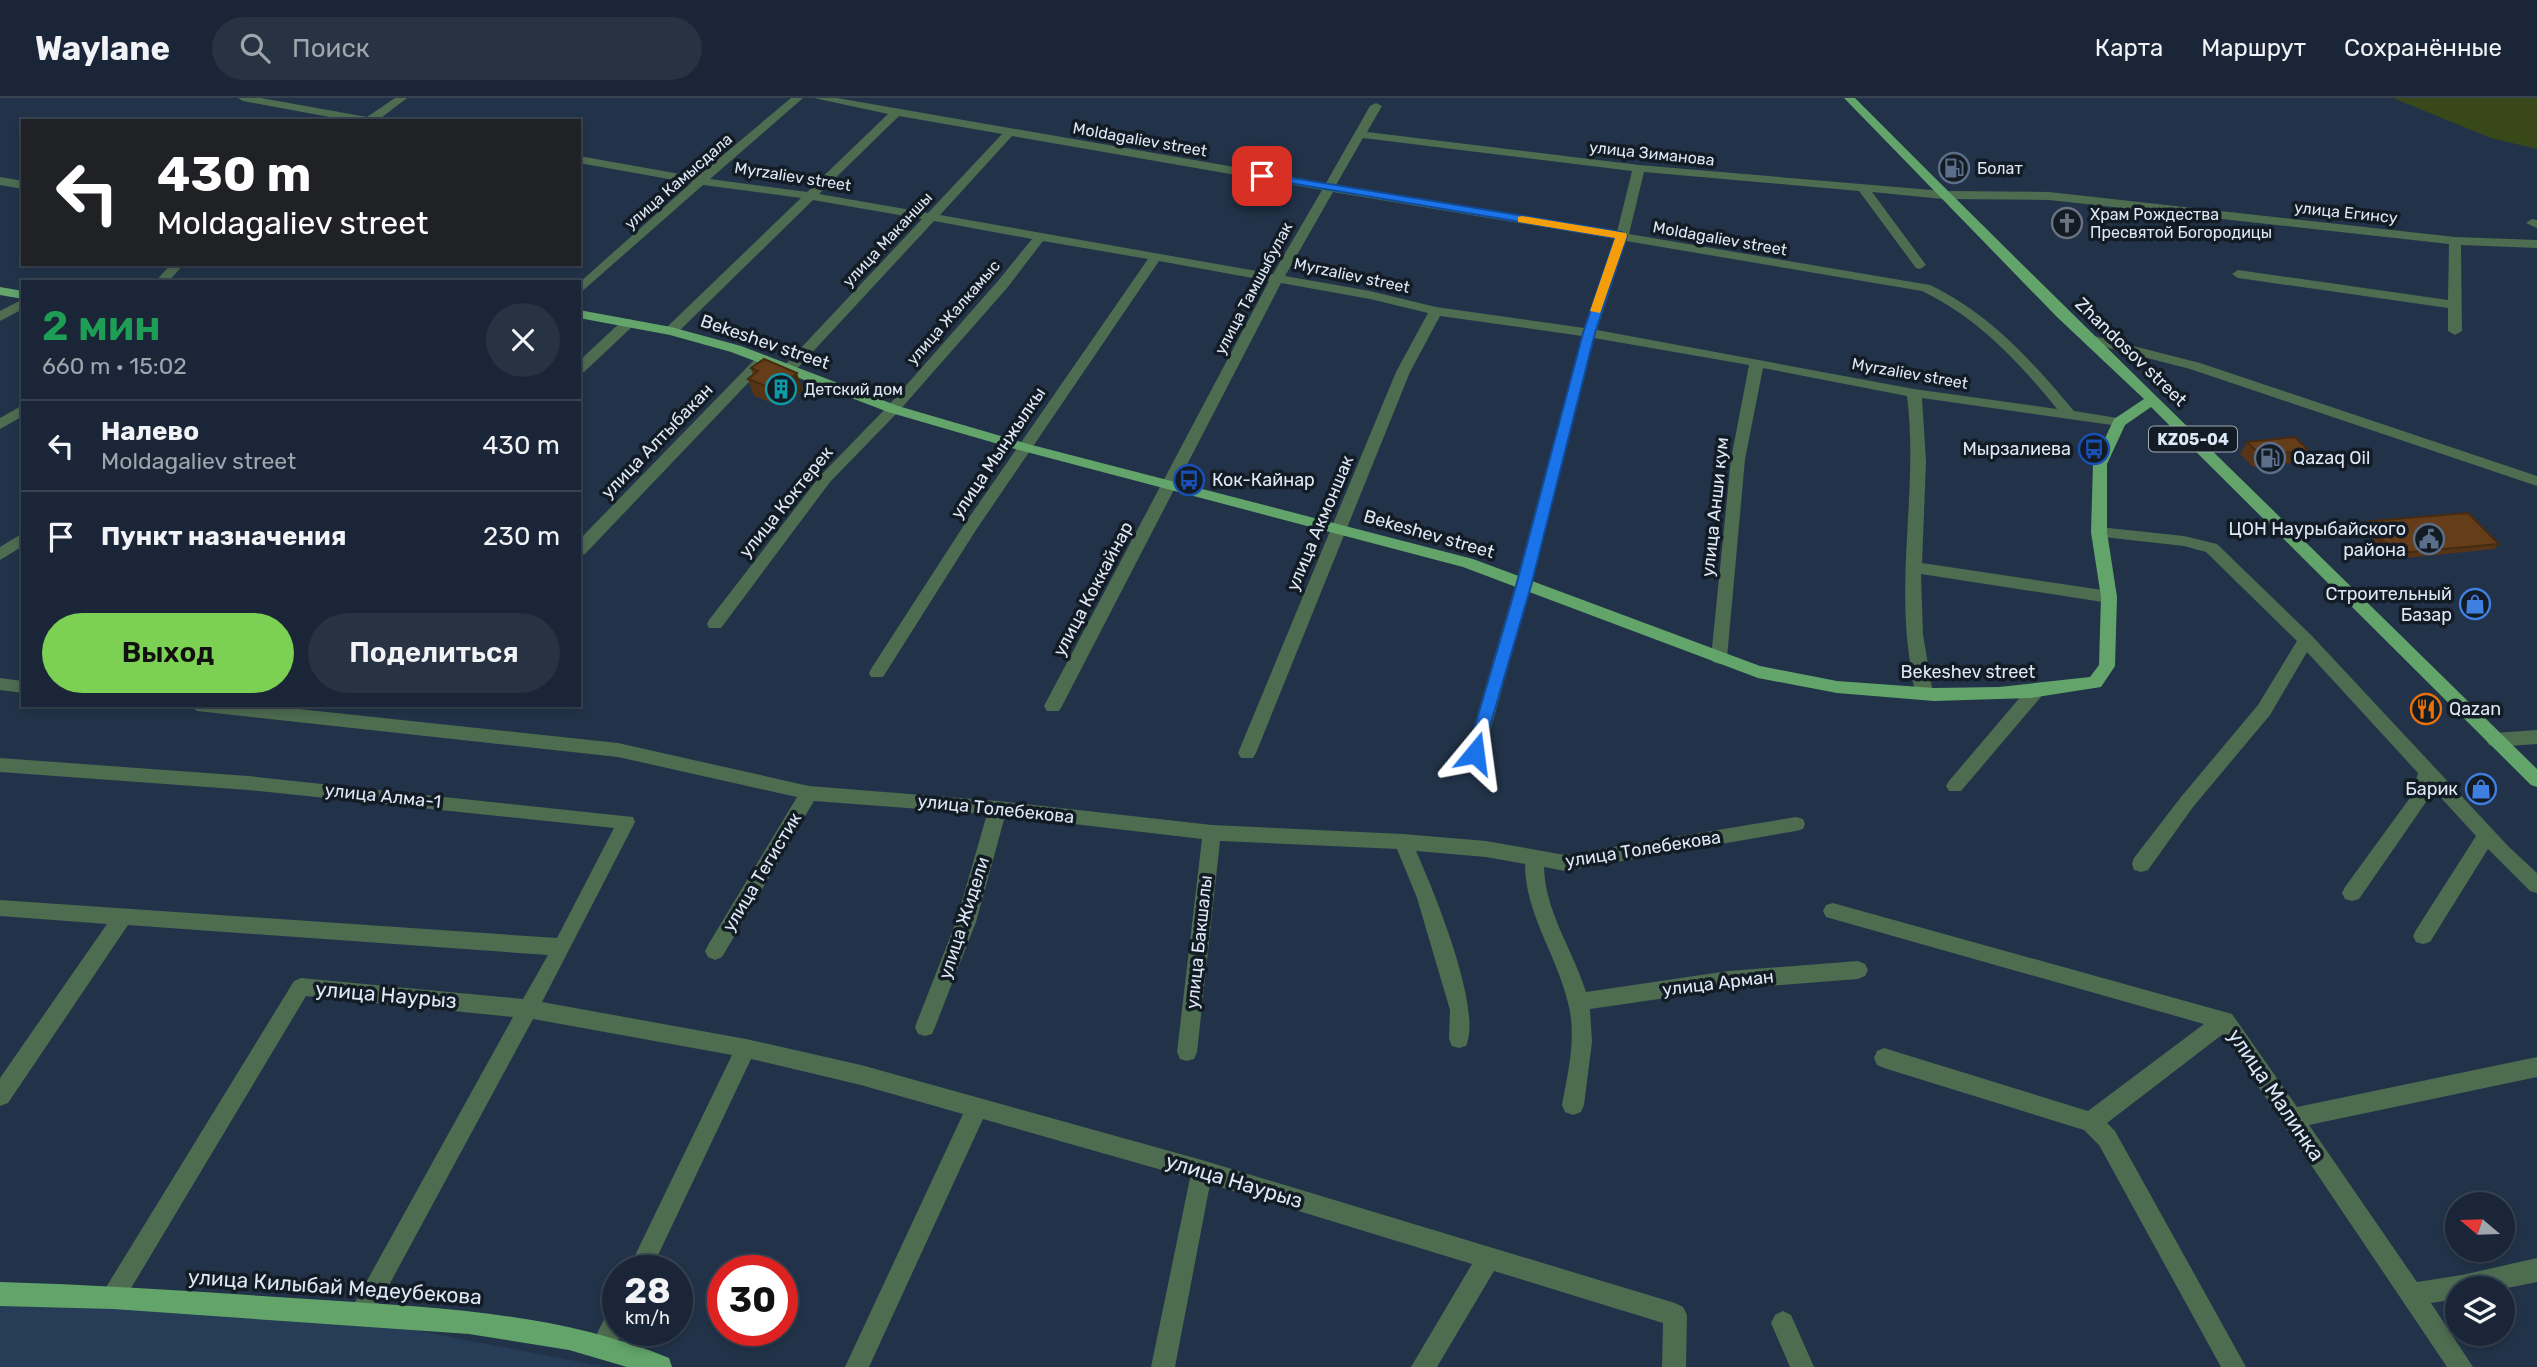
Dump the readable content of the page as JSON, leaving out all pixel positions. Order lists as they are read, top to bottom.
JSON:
{
  "streets": {
    "main road": [
      "Bekeshev street",
      "Zhandosov street",
      "KZ05-04",
      "улица Килыбай Медеубекова"
    ],
    "street": [
      "Moldagaliev street",
      "улица Зиманова",
      "Myrzaliev street",
      "улица Камысдала",
      "улица Егинсу",
      "улица Маканшы",
      "улица Тамшыбулак",
      "улица Жалкамыс",
      "улица Алтыбакан",
      "улица Мынжылкы",
      "улица Коктерек",
      "улица Анши кум",
      "улица Акмоншак",
      "улица Коккайнар",
      "улица Алма-1",
      "улица Толебекова",
      "улица Тегистик",
      "улица Жидели",
      "улица Бакшалы",
      "улица Арман",
      "улица Наурыз",
      "улица Малинка"
    ]
  },
  "crossings": [
    ["Moldagaliev street", "Myrzaliev street"],
    ["Moldagaliev street", "улица Маканшы"],
    ["Moldagaliev street", "улица Тамшыбулак"],
    ["улица Зиманова", "улица Егинсу"],
    ["улица Зиманова", "улица Тамшыбулак"],
    ["улица Зиманова", "Zhandosov street"],
    ["Myrzaliev street", "улица Камысдала"],
    ["Myrzaliev street", "улица Маканшы"],
    ["Myrzaliev street", "улица Тамшыбулак"],
    ["Myrzaliev street", "улица Жалкамыс"],
    ["Myrzaliev street", "Bekeshev street"],
    ["Myrzaliev street", "улица Мынжылкы"],
    ["Myrzaliev street", "улица Анши кум"],
    ["Myrzaliev street", "улица Акмоншак"],
    ["улица Егинсу", "Zhandosov street"],
    ["улица Маканшы", "Bekeshev street"],
    ["улица Тамшыбулак", "Bekeshev street"],
    ["улица Тамшыбулак", "улица Коккайнар"],
    ["улица Жалкамыс", "Bekeshev street"],
    ["улица Жалкамыс", "улица Коктерек"],
    ["Bekeshev street", "улица Алтыбакан"],
    ["Bekeshev street", "улица Мынжылкы"],
    ["Bekeshev street", "улица Коктерек"],
    ["Bekeshev street", "улица Анши кум"],
    ["Bekeshev street", "улица Акмоншак"],
    ["Bekeshev street", "улица Коккайнар"],
    ["улица Алма-1", "улица Наурыз"],
    ["улица Алма-1", "улица Килыбай Медеубекова"],
    ["улица Толебекова", "улица Тегистик"],
    ["улица Толебекова", "улица Жидели"],
    ["улица Толебекова", "улица Бакшалы"],
    ["улица Наурыз", "улица Килыбай Медеубекова"]
  ],
  "places": {
    "fuel station": ["Болат", "Qazaq Oil"],
    "church": ["Храм Рождества Пресвятой Богородицы"],
    "building": ["Детский дом"],
    "bus stop": ["Мырзалиева", "Кок-Кайнар"],
    "public building": ["ЦОН Наурыбайского района"],
    "shop": ["Строительный Базар", "Барик"],
    "restaurant": ["Qazan"]
  },
  "north": "left",
  "page": {
    "header": "Waylane",
    "search": "Поиск",
    "nav": ["Карта", "Маршрут", "Сохранённые"],
    "turn": ["430 m", "Moldagaliev street"],
    "heading": ["2 мин", "660 m · 15:02"],
    "list": [
      {
        "name": "Налево",
        "note": "Moldagaliev street",
        "value": "430 m"
      },
      {
        "name": "Пункт назначения",
        "value": "230 m"
      }
    ],
    "buttons": ["Выход", "Поделиться"],
    "speed": "28 km/h",
    "limit": "30"
  }
}
